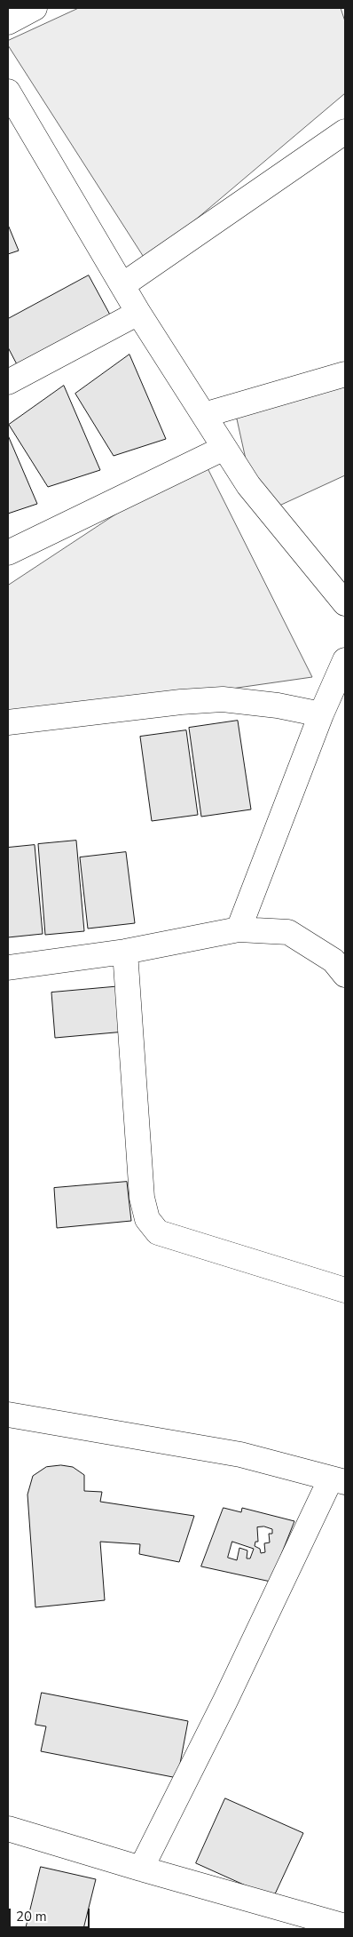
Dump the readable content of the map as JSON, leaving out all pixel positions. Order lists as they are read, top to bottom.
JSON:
{
  "scale_bar": "20 m"
}
